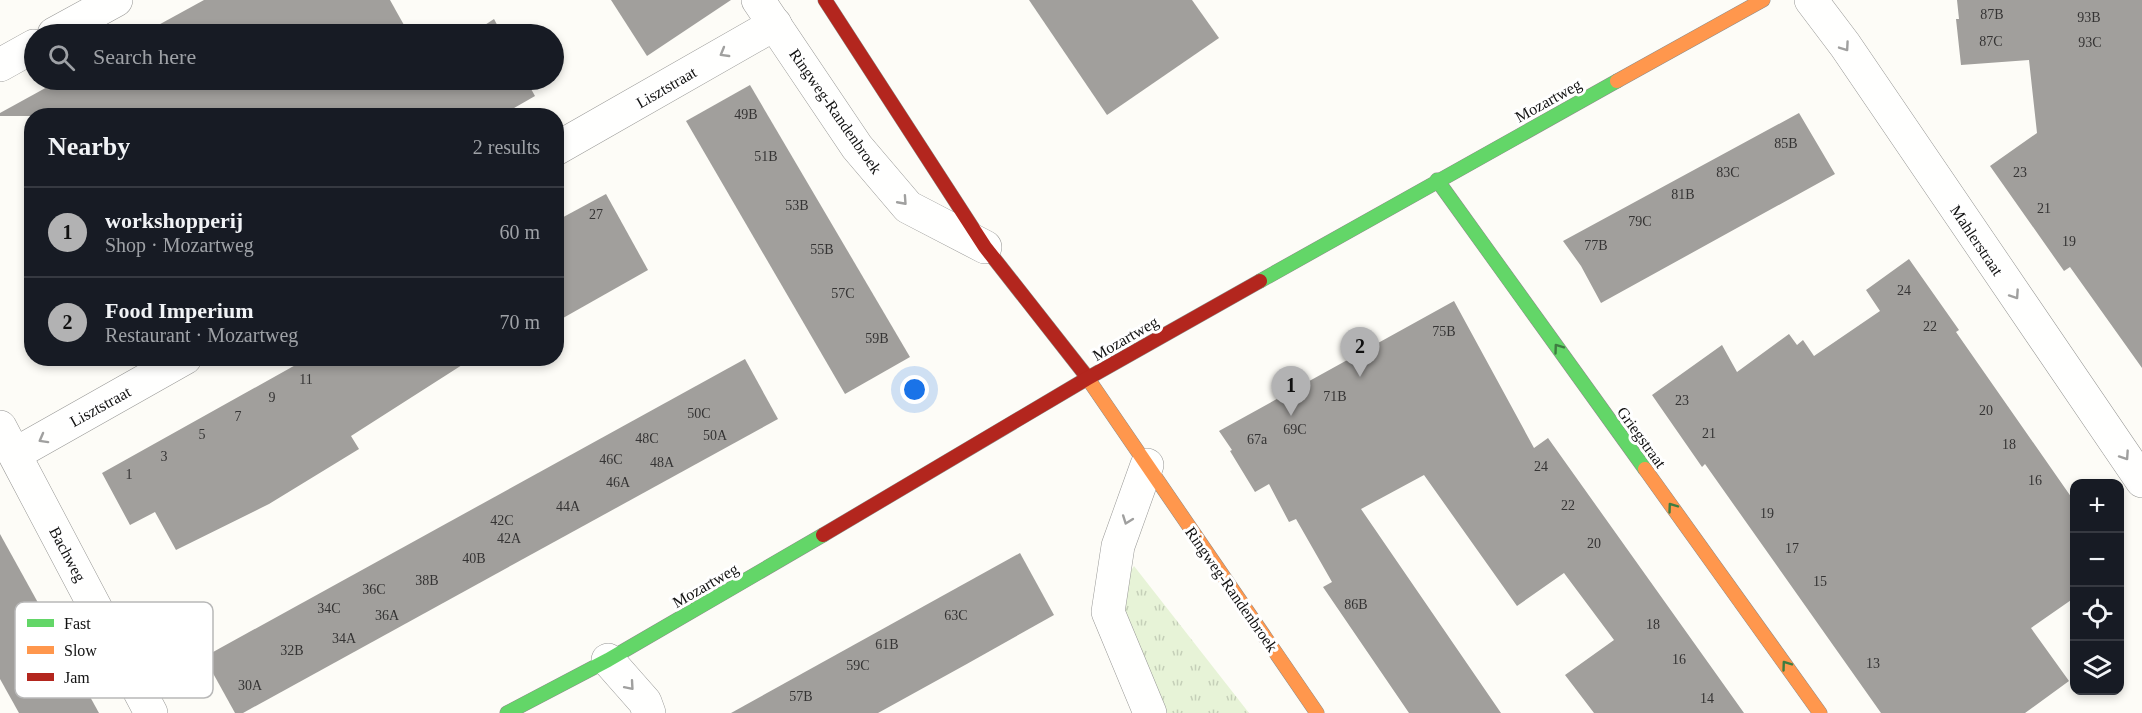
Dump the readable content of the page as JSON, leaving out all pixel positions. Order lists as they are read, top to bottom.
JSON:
{
  "streets": {
    "street": [
      "Lisztstraat",
      "Mozartweg",
      "Ringweg-Randenbroek",
      "Mahlerstraat",
      "Griegstraat",
      "Bachweg"
    ]
  },
  "crossings": [
    ["Lisztstraat", "Ringweg-Randenbroek"],
    ["Lisztstraat", "Bachweg"],
    ["Mozartweg", "Ringweg-Randenbroek"],
    ["Mozartweg", "Griegstraat"]
  ],
  "one_way": ["Lisztstraat", "Mahlerstraat", "Griegstraat"],
  "house_numbers": [
    "87B",
    "93B",
    "87C",
    "93C",
    "49B",
    "85B",
    "51B",
    "83C",
    "23",
    "81B",
    "53B",
    "21",
    "27",
    "79C",
    "19",
    "77B",
    "55B",
    "24",
    "57C",
    "22",
    "75B",
    "59B",
    "11",
    "71B",
    "9",
    "23",
    "20",
    "50C",
    "7",
    "69C",
    "21",
    "5",
    "50A",
    "48C",
    "67a",
    "18",
    "3",
    "46C",
    "48A",
    "24",
    "1",
    "16",
    "46A",
    "22",
    "44A",
    "19",
    "42C",
    "42A",
    "20",
    "17",
    "40B",
    "38B",
    "15",
    "36C",
    "86B",
    "34C",
    "36A",
    "63C",
    "18",
    "34A",
    "61B",
    "32B",
    "16",
    "13",
    "59C",
    "30A",
    "57B",
    "14"
  ],
  "legend": ["Fast", "Slow", "Jam"],
  "page": {
    "search": "Search here",
    "heading": ["Nearby", "2 results"],
    "list": [
      {
        "mark": "1",
        "name": "workshopperij",
        "note": "Shop · Mozartweg",
        "value": "60 m"
      },
      {
        "mark": "2",
        "name": "Food Imperium",
        "note": "Restaurant · Mozartweg",
        "value": "70 m"
      }
    ],
    "pins": ["2", "1"],
    "map_buttons": ["+", "−"]
  }
}
